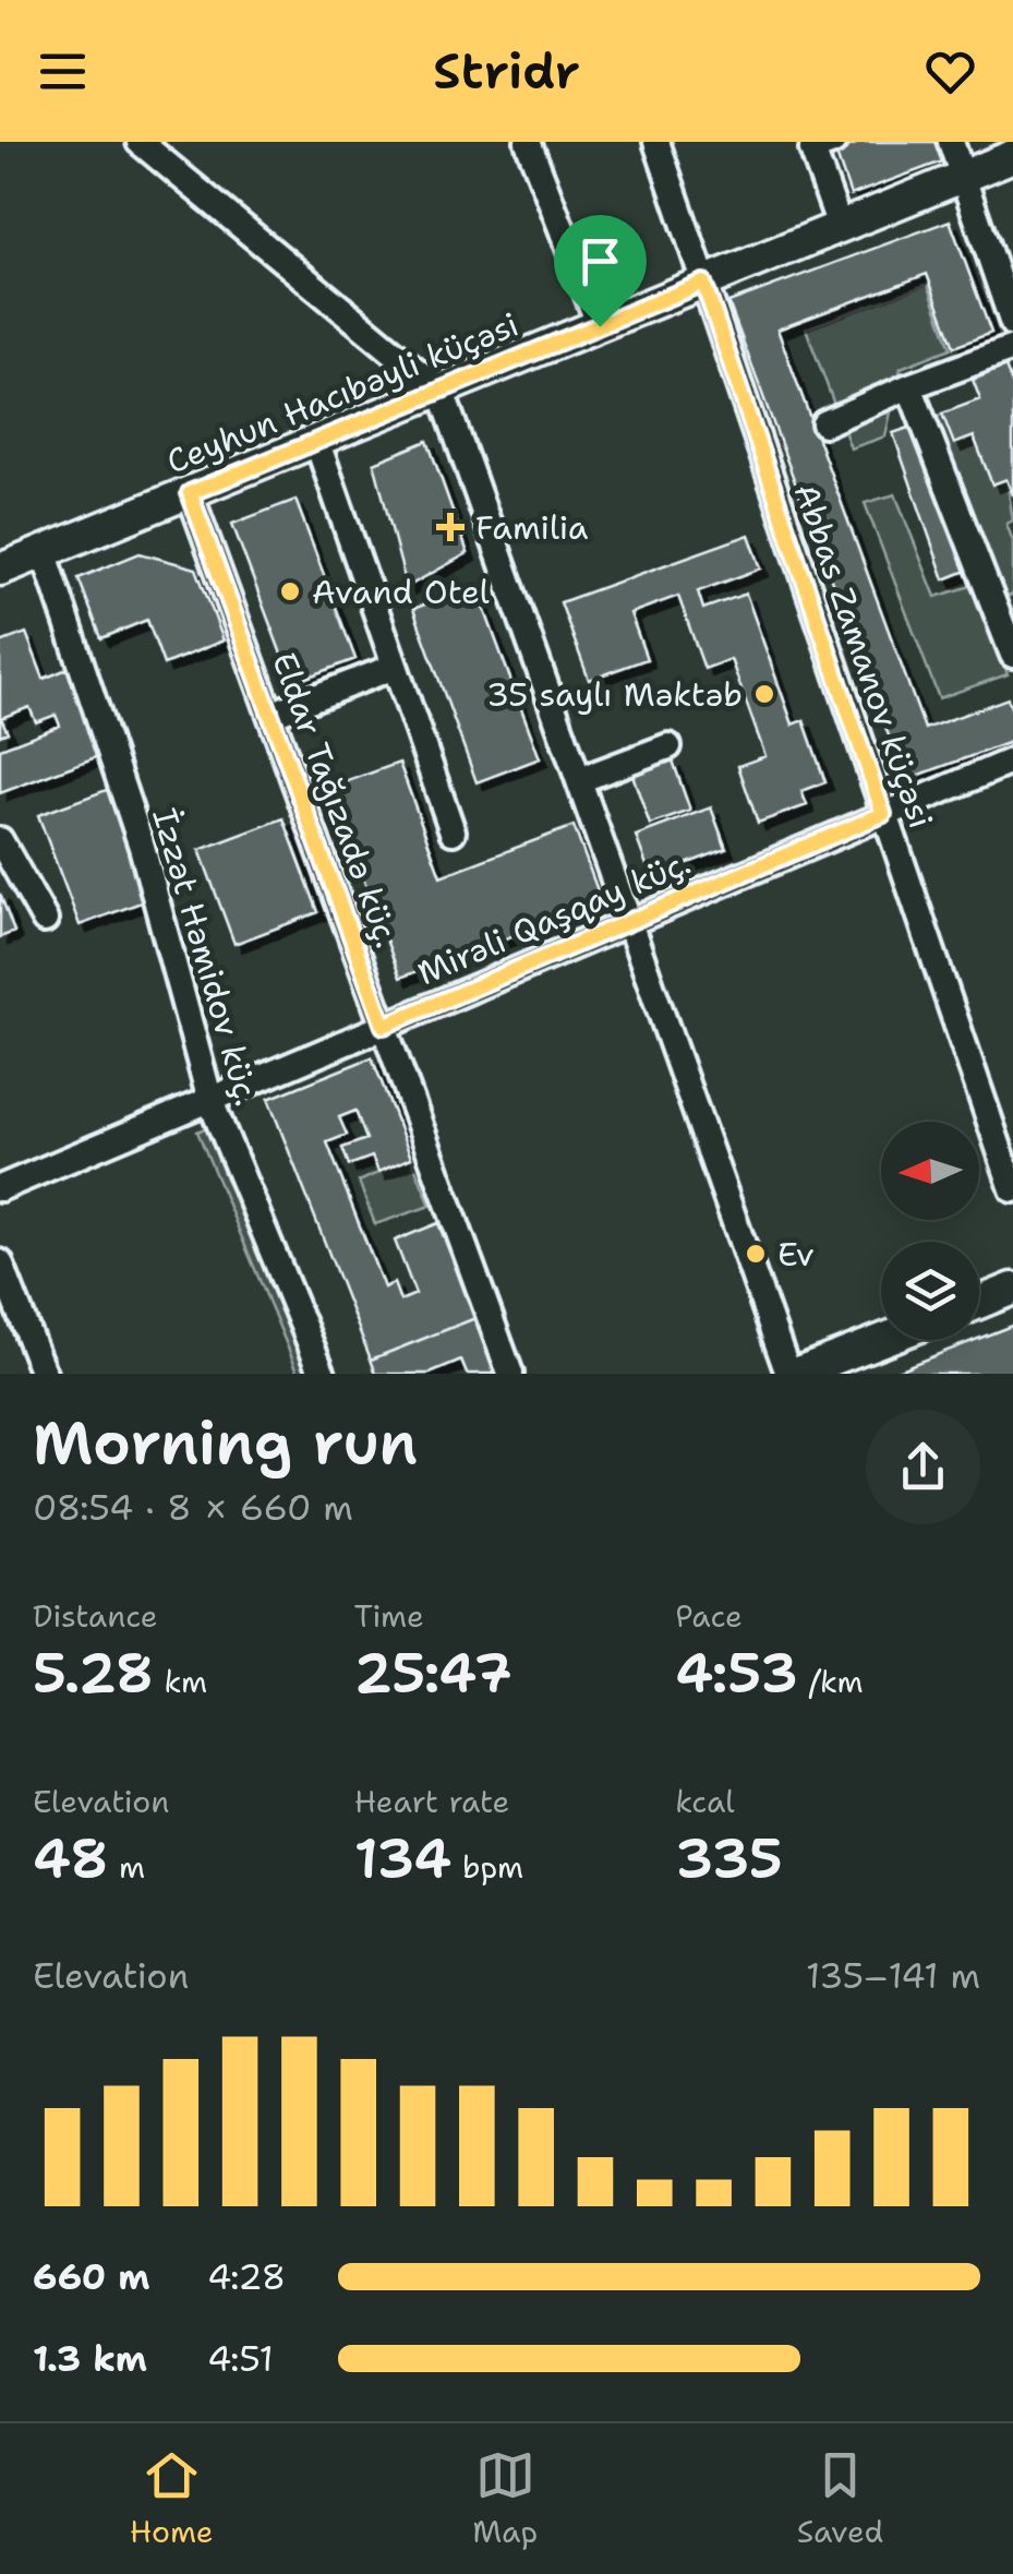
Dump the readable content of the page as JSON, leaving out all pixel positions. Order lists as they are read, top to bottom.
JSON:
{
  "streets": {
    "main road": ["Ceyhun Hacıbəyli küçəsi"],
    "street": [
      "Abbas Zamanov küçəsi",
      "Eldar Tağızadə küç.",
      "Mirəli Qaşqay küç.",
      "İzzət Həmidov küç."
    ]
  },
  "crossings": [
    ["Ceyhun Hacıbəyli küçəsi", "Abbas Zamanov küçəsi"],
    ["Ceyhun Hacıbəyli küçəsi", "Eldar Tağızadə küç."],
    ["Ceyhun Hacıbəyli küçəsi", "İzzət Həmidov küç."],
    ["Abbas Zamanov küçəsi", "Mirəli Qaşqay küç."],
    ["Eldar Tağızadə küç.", "Mirəli Qaşqay küç."],
    ["Mirəli Qaşqay küç.", "İzzət Həmidov küç."]
  ],
  "places": {
    "health": ["Familia"],
    "other": ["Avand Otel", "35 saylı Məktəb", "Ev"]
  },
  "north": "left",
  "page": {
    "header": "Stridr",
    "heading": ["Morning run", "08:54 · 8 × 660 m"],
    "stats": [
      ["Distance", "5.28 km"],
      ["Time", "25:47"],
      ["Pace", "4:53 /km"],
      ["Elevation", "48 m"],
      ["Heart rate", "134 bpm"],
      ["kcal", "335"]
    ],
    "chart": ["Elevation", "135–141 m"],
    "list": [
      {
        "name": "660 m",
        "note": "4:28"
      },
      {
        "name": "1.3 km",
        "note": "4:51"
      }
    ],
    "tabs": ["Home", "Map", "Saved"]
  }
}
